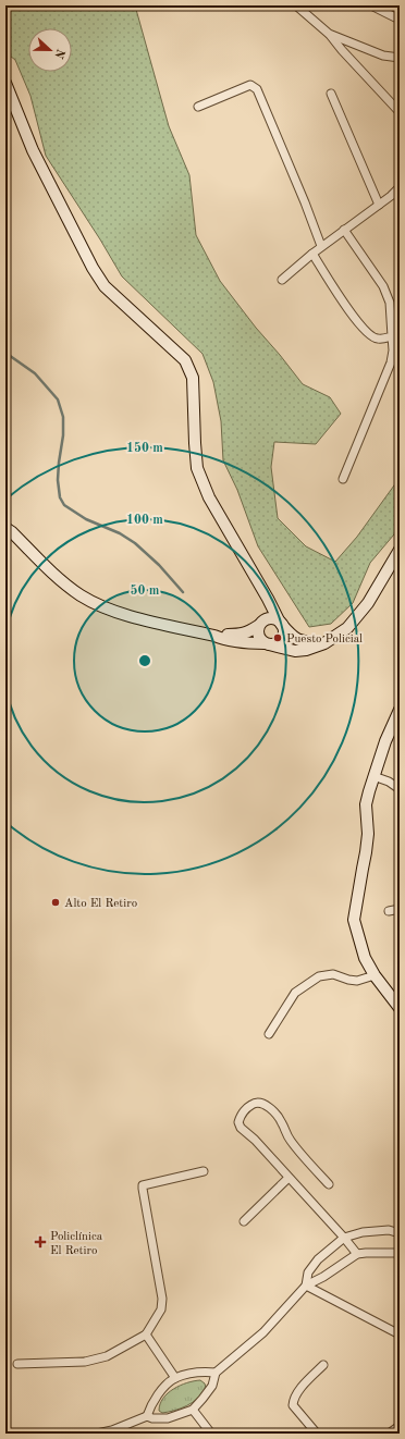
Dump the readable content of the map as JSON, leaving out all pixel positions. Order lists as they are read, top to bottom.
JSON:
{
  "places": {
    "other": ["Puesto Policial", "Alto El Retiro"],
    "health": ["Policlínica El Retiro"]
  },
  "north": "right",
  "rings": ["150 m", "100 m", "50 m"]
}
